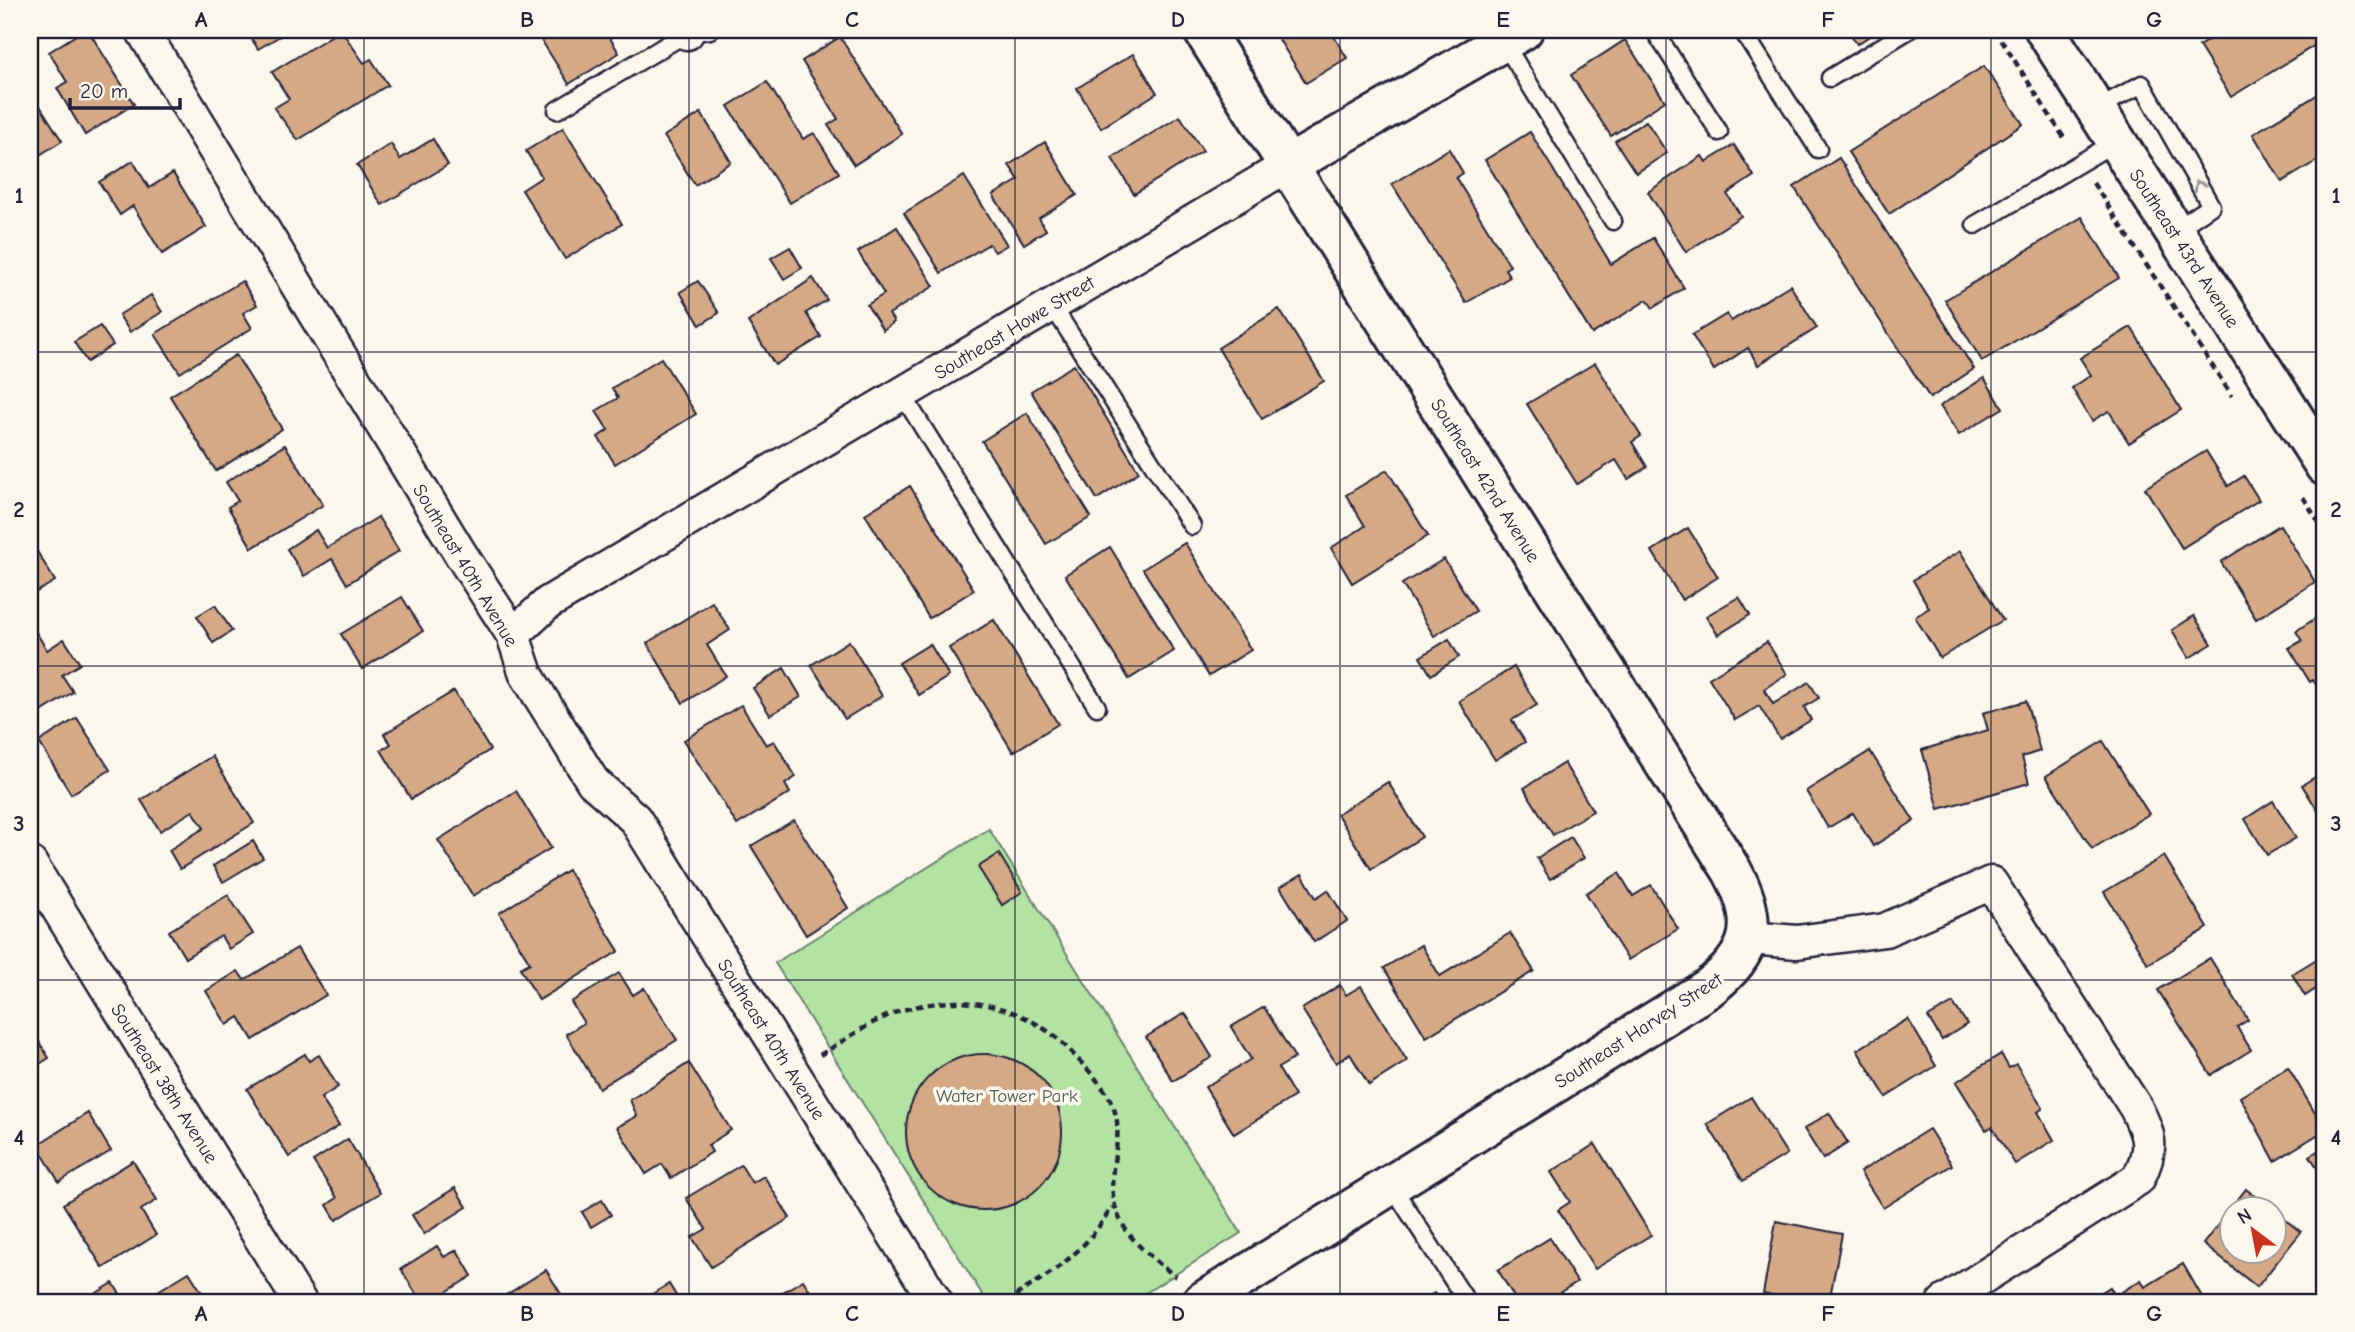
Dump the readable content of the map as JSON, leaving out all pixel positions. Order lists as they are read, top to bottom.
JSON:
{
  "streets": {
    "street": [
      "Southeast 43rd Avenue",
      "Southeast Howe Street",
      "Southeast 42nd Avenue",
      "Southeast 40th Avenue",
      "Southeast Harvey Street",
      "Southeast 38th Avenue"
    ]
  },
  "crossings": [
    ["Southeast Howe Street", "Southeast 42nd Avenue"],
    ["Southeast Howe Street", "Southeast 40th Avenue"],
    ["Southeast 42nd Avenue", "Southeast Harvey Street"]
  ],
  "parks": ["Water Tower Park"],
  "scale_bar": "20 m",
  "north": "top left",
  "grid": {
    "columns": [
      "A",
      "B",
      "C",
      "D",
      "E",
      "F",
      "G"
    ],
    "rows": [
      "1",
      "2",
      "3",
      "4"
    ]
  }
}
